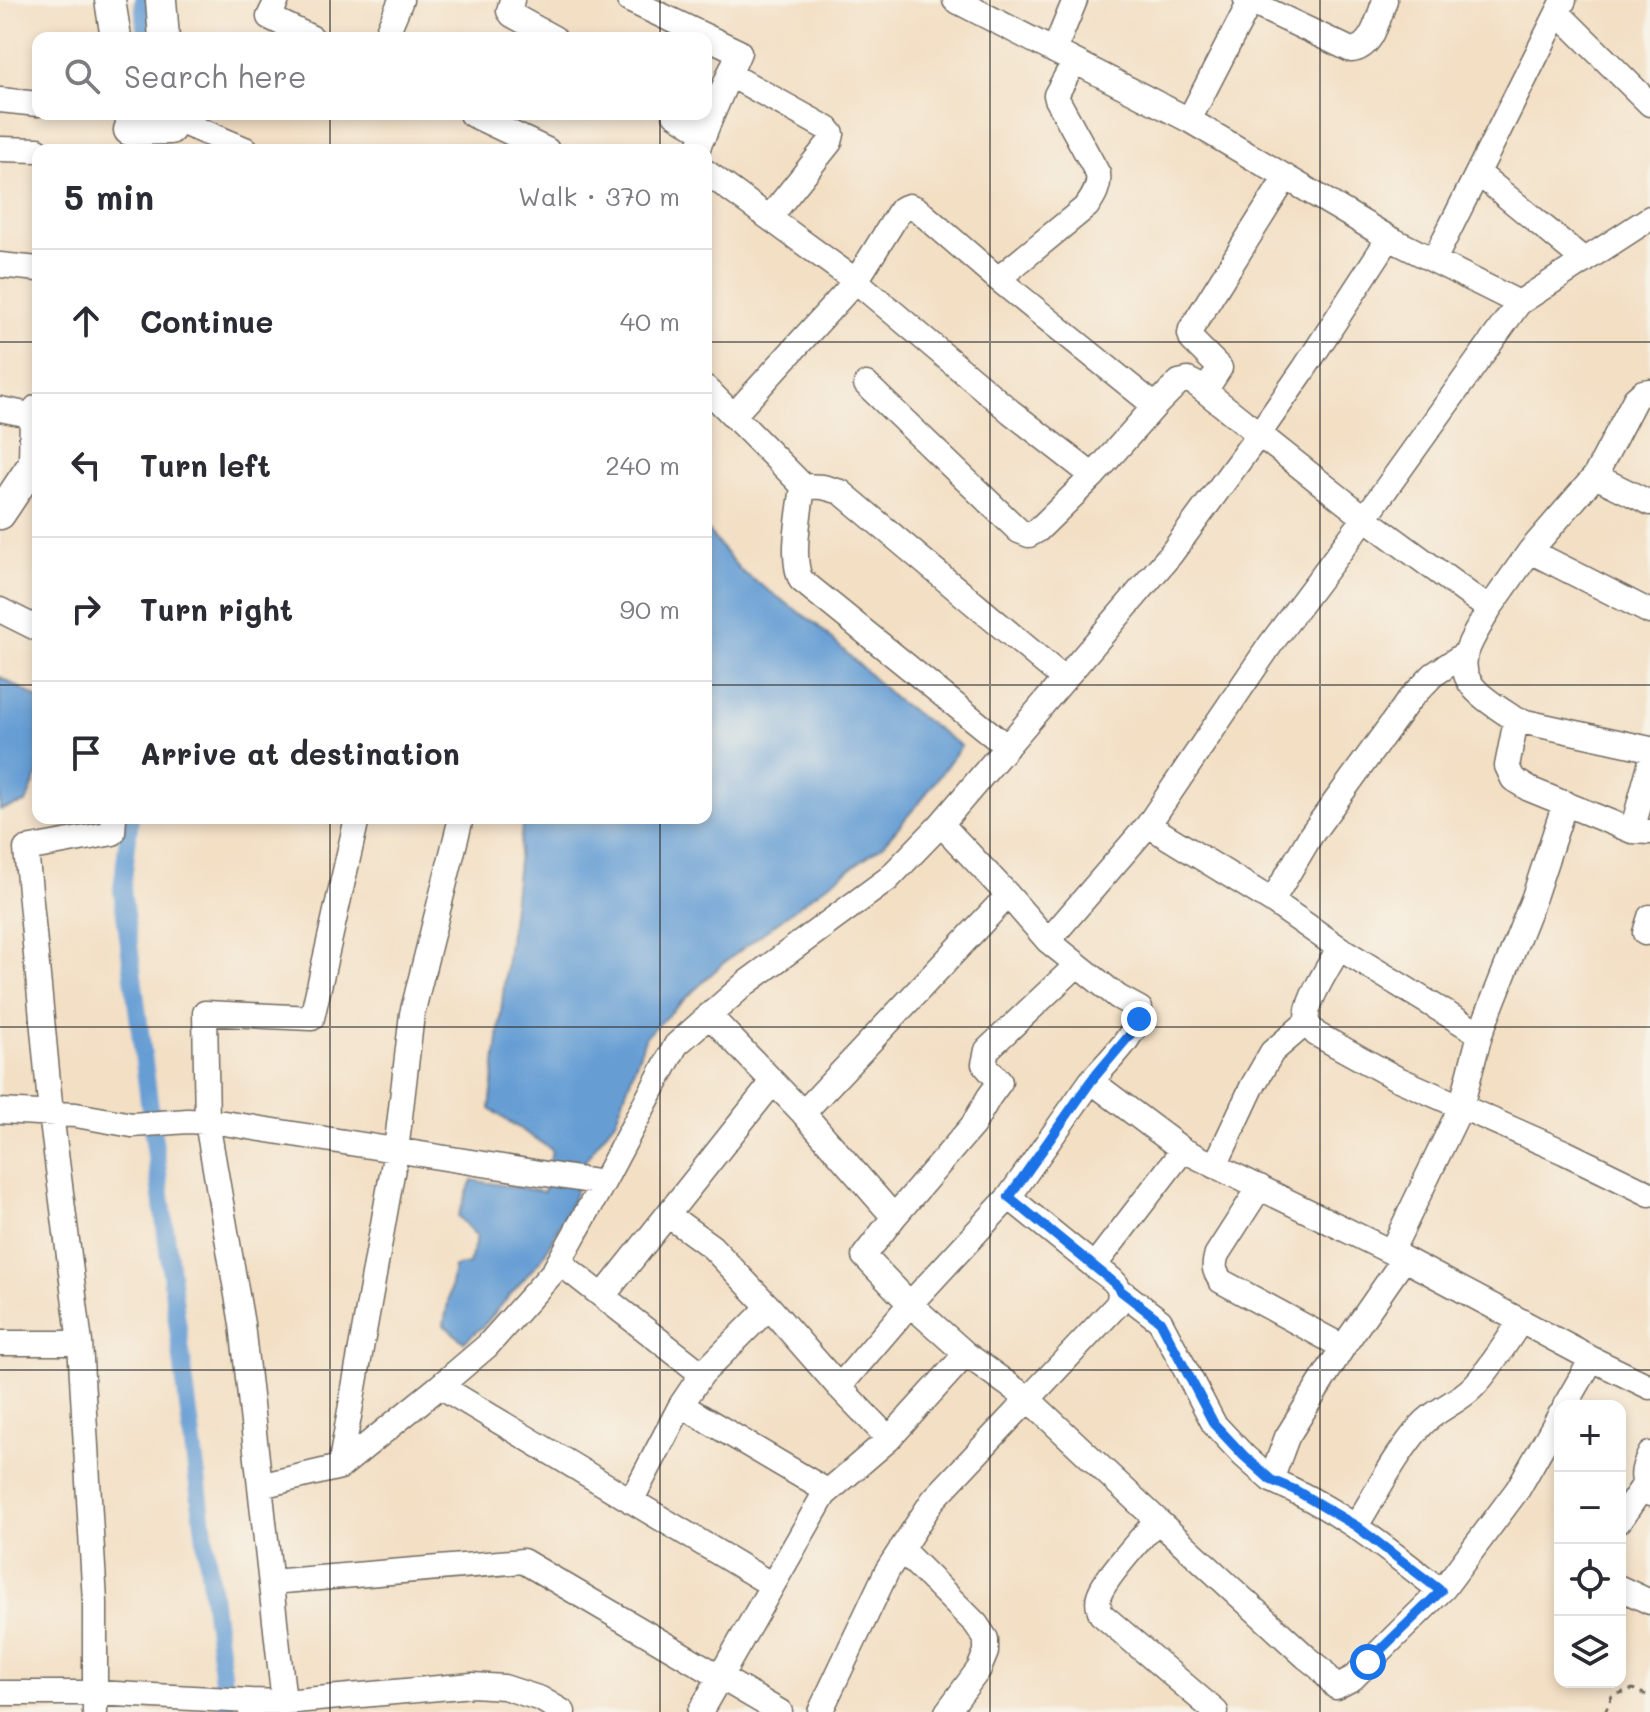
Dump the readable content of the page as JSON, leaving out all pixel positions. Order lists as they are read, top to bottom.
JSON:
{
  "page": {
    "search": "Search here",
    "heading": ["5 min", "Walk · 370 m"],
    "list": [
      ["Continue", "40 m"],
      ["Turn left", "240 m"],
      ["Turn right", "90 m"],
      "Arrive at destination"
    ],
    "map_buttons": ["+", "−"]
  }
}
